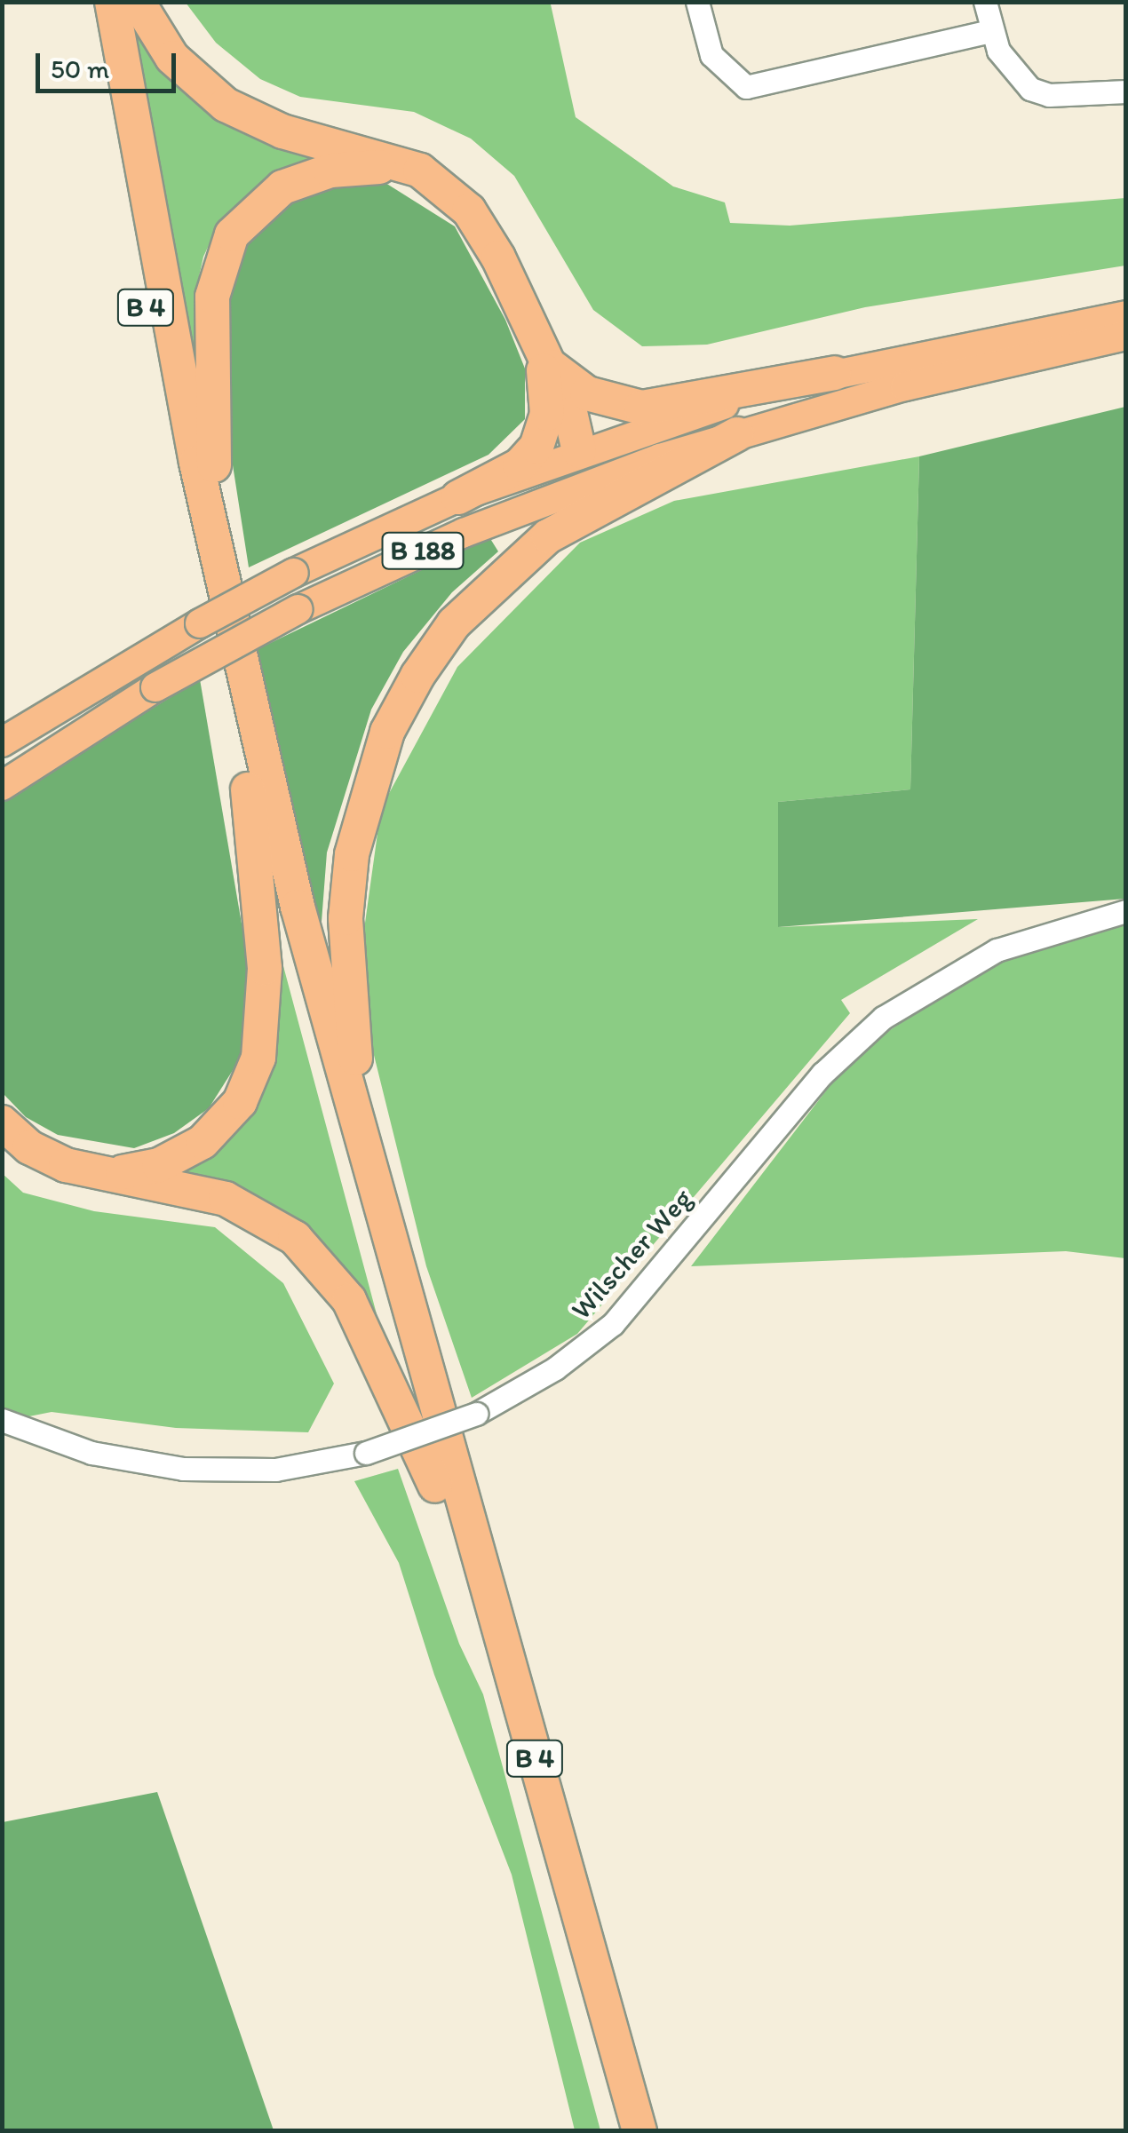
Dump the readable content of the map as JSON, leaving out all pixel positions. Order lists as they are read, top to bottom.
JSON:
{
  "streets": {
    "highway": ["B 4"],
    "main road": ["B 188"],
    "street": ["Wilscher Weg"]
  },
  "scale_bar": "50 m"
}
